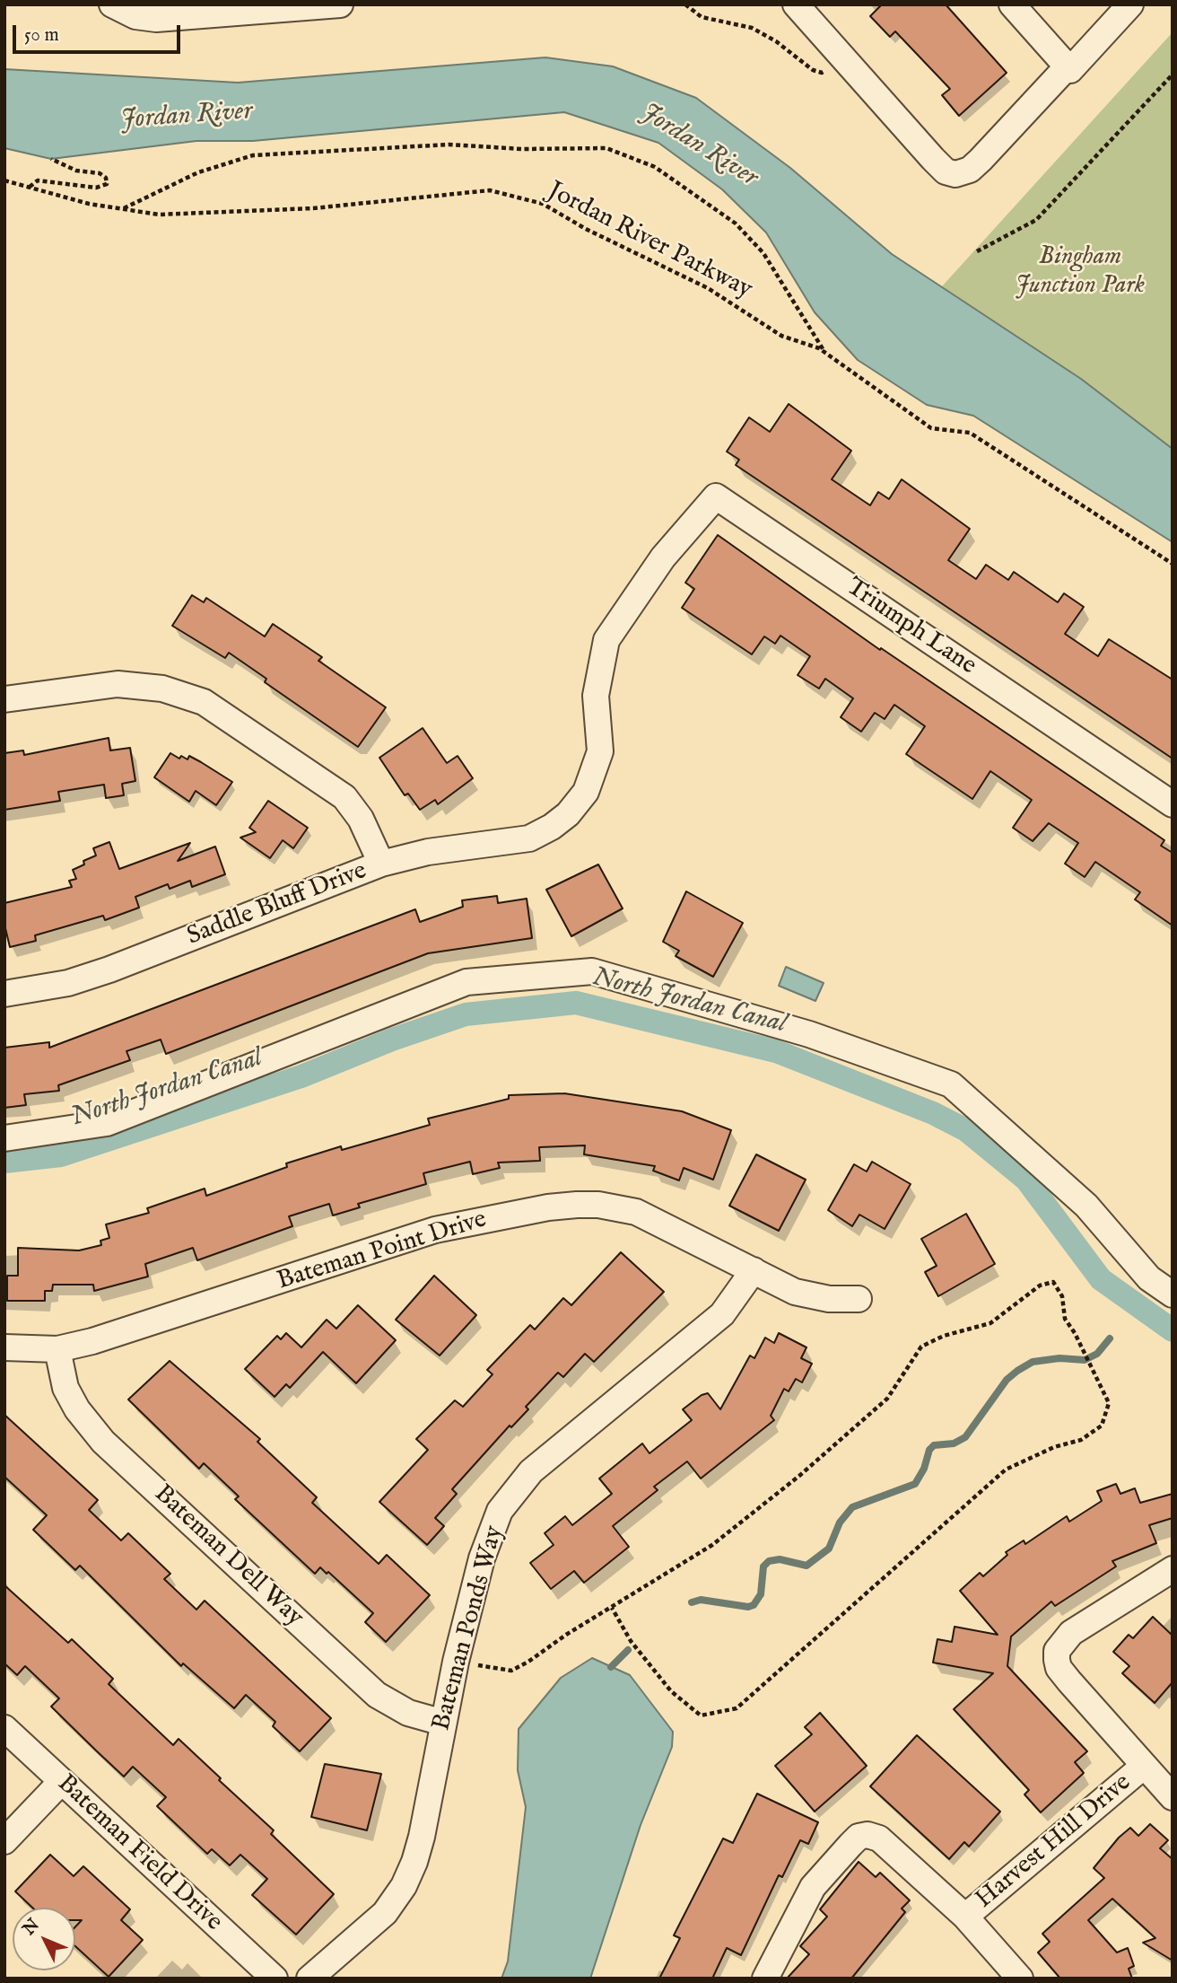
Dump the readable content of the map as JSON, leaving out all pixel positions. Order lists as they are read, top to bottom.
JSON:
{
  "streets": {
    "street": [
      "Triumph Lane",
      "Saddle Bluff Drive",
      "Bateman Point Drive",
      "Bateman Dell Way",
      "Bateman Ponds Way",
      "Harvest Hill Drive",
      "Bateman Field Drive"
    ],
    "path": ["Jordan River Parkway"]
  },
  "crossings": [
    ["Triumph Lane", "Saddle Bluff Drive"],
    ["Bateman Point Drive", "Bateman Dell Way"],
    ["Bateman Point Drive", "Bateman Ponds Way"],
    ["Bateman Dell Way", "Bateman Ponds Way"]
  ],
  "water": ["Jordan River", "North Jordan Canal"],
  "parks": ["Bingham Junction Park"],
  "scale_bar": "50 m",
  "north": "top left"
}
